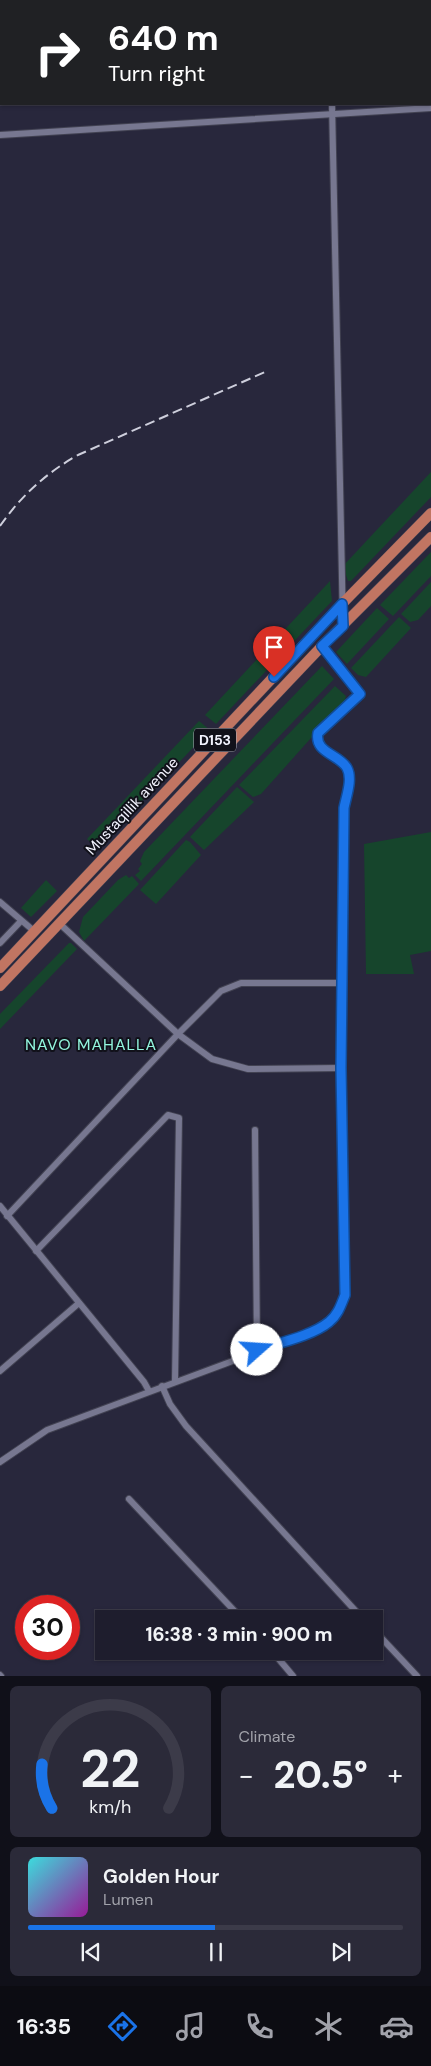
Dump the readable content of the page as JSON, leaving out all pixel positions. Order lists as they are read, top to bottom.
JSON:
{
  "streets": {
    "main road": ["D153", "Mustaqillik avenue"]
  },
  "districts": ["NAVO MAHALLA"],
  "page": {
    "turn": ["640 m", "Turn right"],
    "limit": "30",
    "trip": "16:38 · 3 min · 900 m",
    "tile": "Climate",
    "heat": ["−", "20.5°", "+"],
    "song": ["Golden Hour", "Lumen"],
    "tabs": "16:35",
    "gauge": ["22", "km/h"]
  }
}
